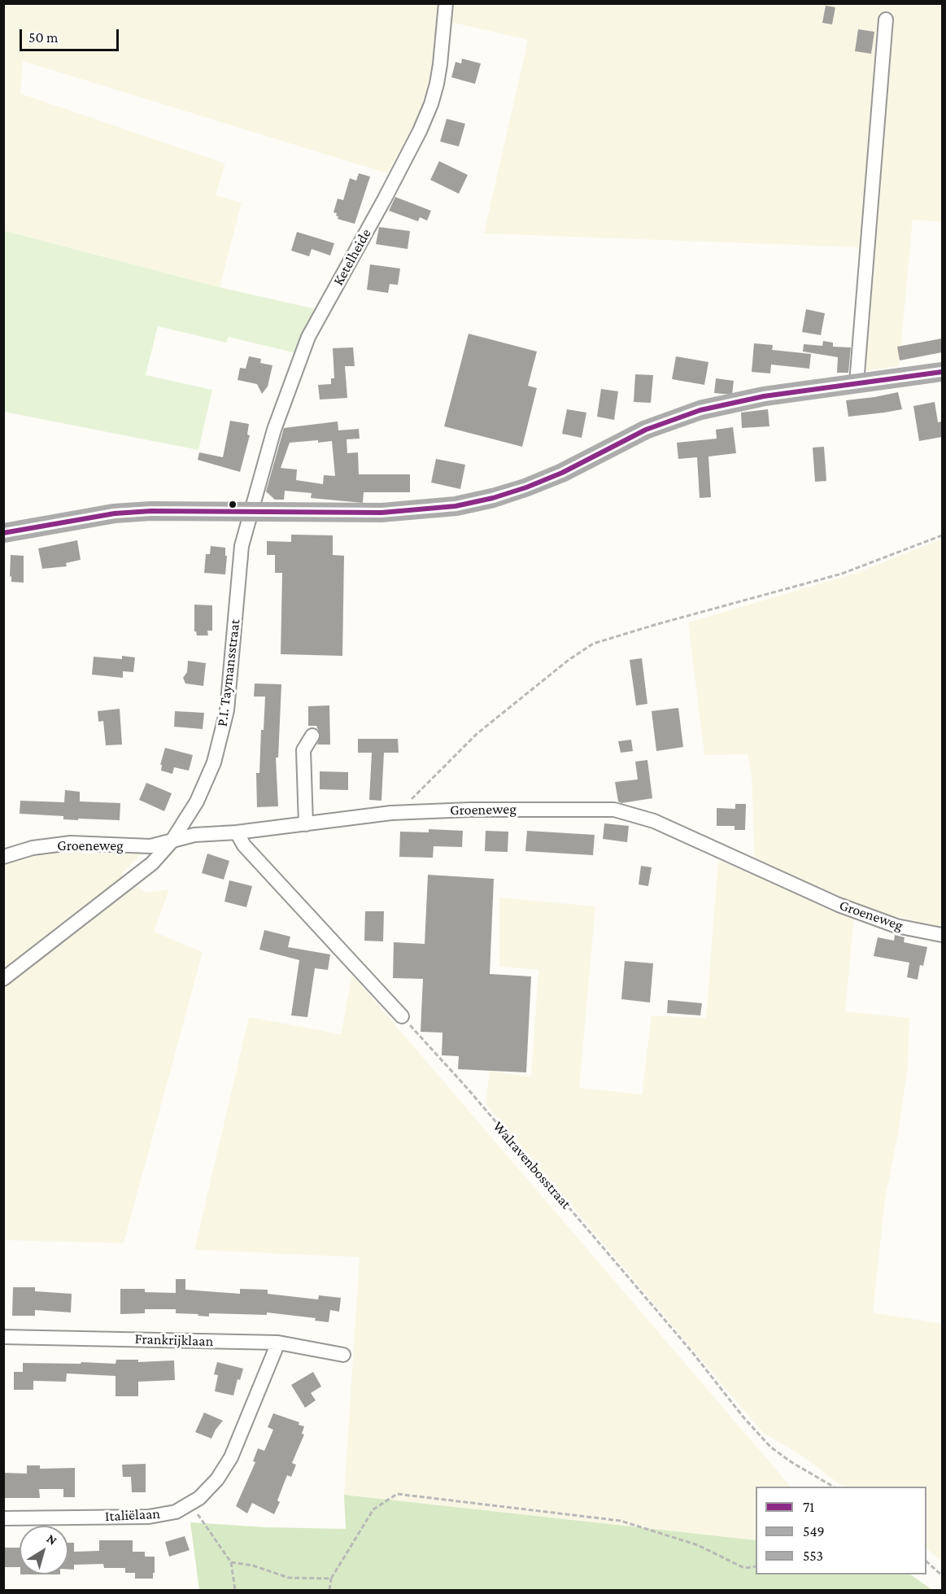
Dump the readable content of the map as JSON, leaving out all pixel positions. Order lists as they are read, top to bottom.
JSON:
{
  "streets": {
    "street": [
      "Ketelheide",
      "P.I. Taymansstraat",
      "Groeneweg",
      "Frankrijklaan",
      "Italiëlaan"
    ],
    "path": ["Walravenbosstraat"]
  },
  "crossings": [
    ["Ketelheide", "P.I. Taymansstraat"],
    ["P.I. Taymansstraat", "Groeneweg"],
    ["Frankrijklaan", "Italiëlaan"]
  ],
  "lines": ["transit line 553", "transit line 71", "transit line 549"],
  "legend": ["71", "549", "553"],
  "scale_bar": "50 m",
  "north": "top right"
}
